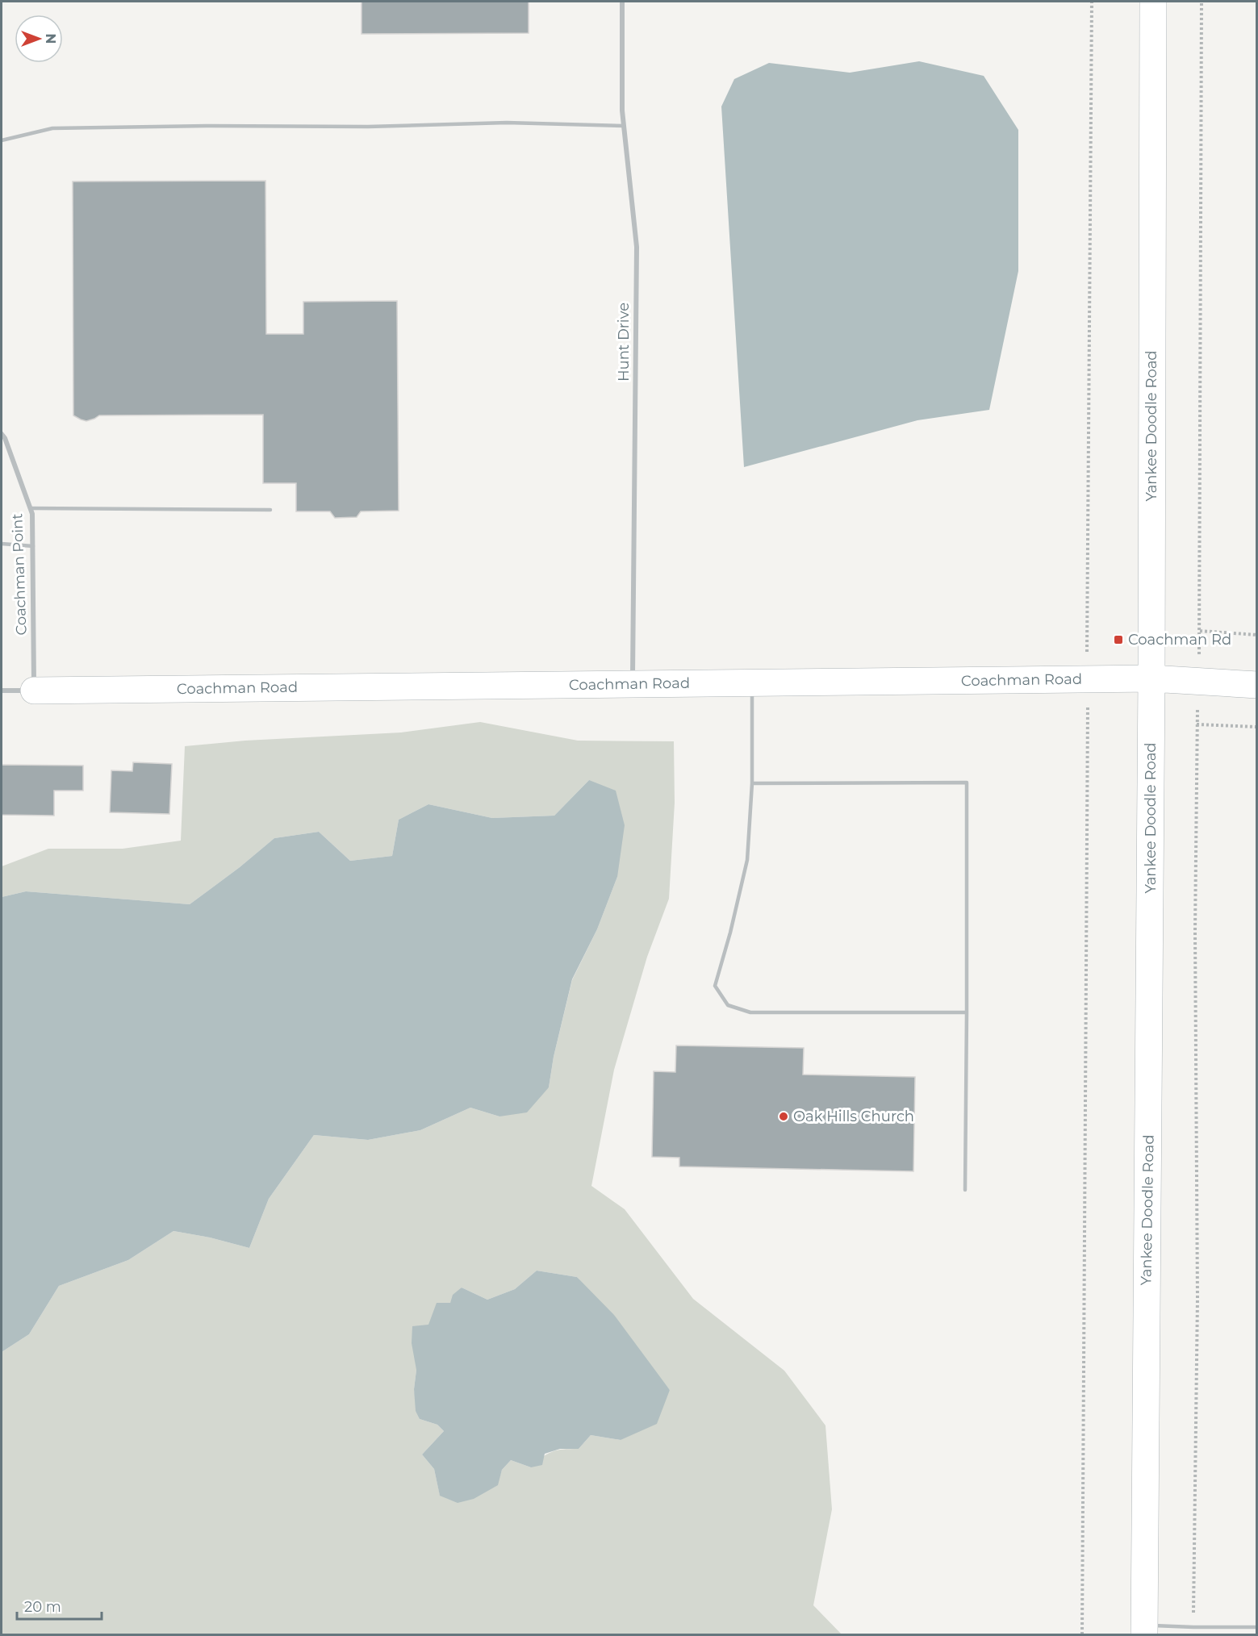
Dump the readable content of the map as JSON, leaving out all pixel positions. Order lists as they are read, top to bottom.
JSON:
{
  "streets": {
    "main road": ["Yankee Doodle Road", "Coachman Road"],
    "street": ["Hunt Drive", "Coachman Point"]
  },
  "crossings": [
    ["Hunt Drive", "Coachman Road"],
    ["Yankee Doodle Road", "Coachman Road"],
    ["Coachman Point", "Coachman Road"]
  ],
  "places": {
    "transit": ["Coachman Rd"],
    "other": ["Oak Hills Church"]
  },
  "scale_bar": "20 m",
  "north": "right"
}
